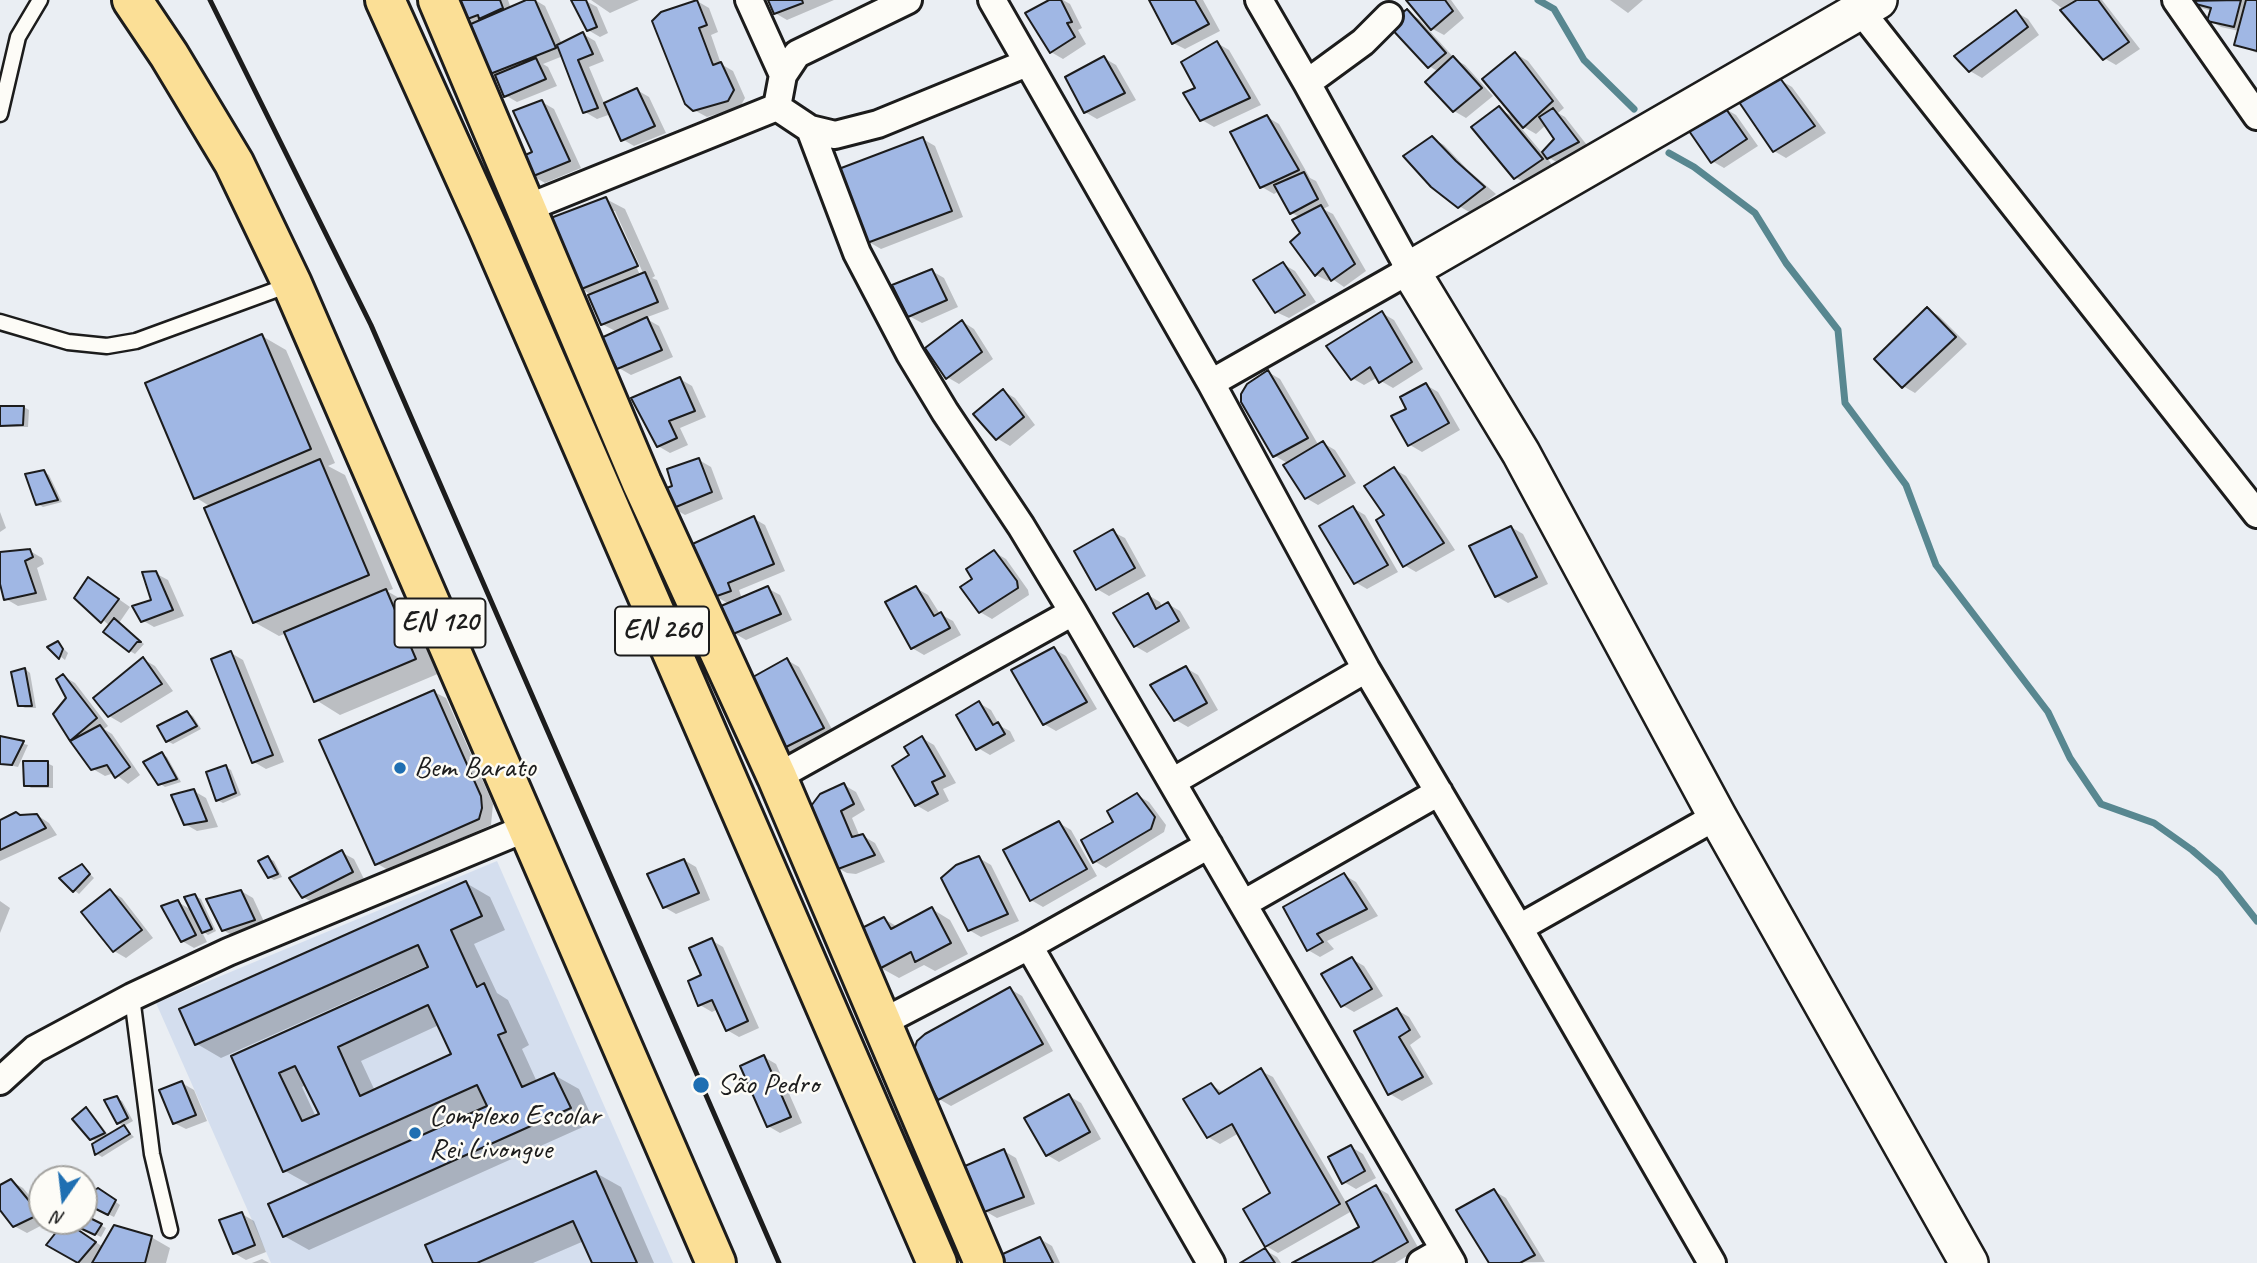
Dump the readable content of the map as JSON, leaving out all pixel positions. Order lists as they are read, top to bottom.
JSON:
{
  "streets": {
    "main road": ["EN 120", "EN 260"]
  },
  "places": ["Bem Barato", "São Pedro", "Complexo Escolar Rei Livongue"],
  "north": "bottom"
}
